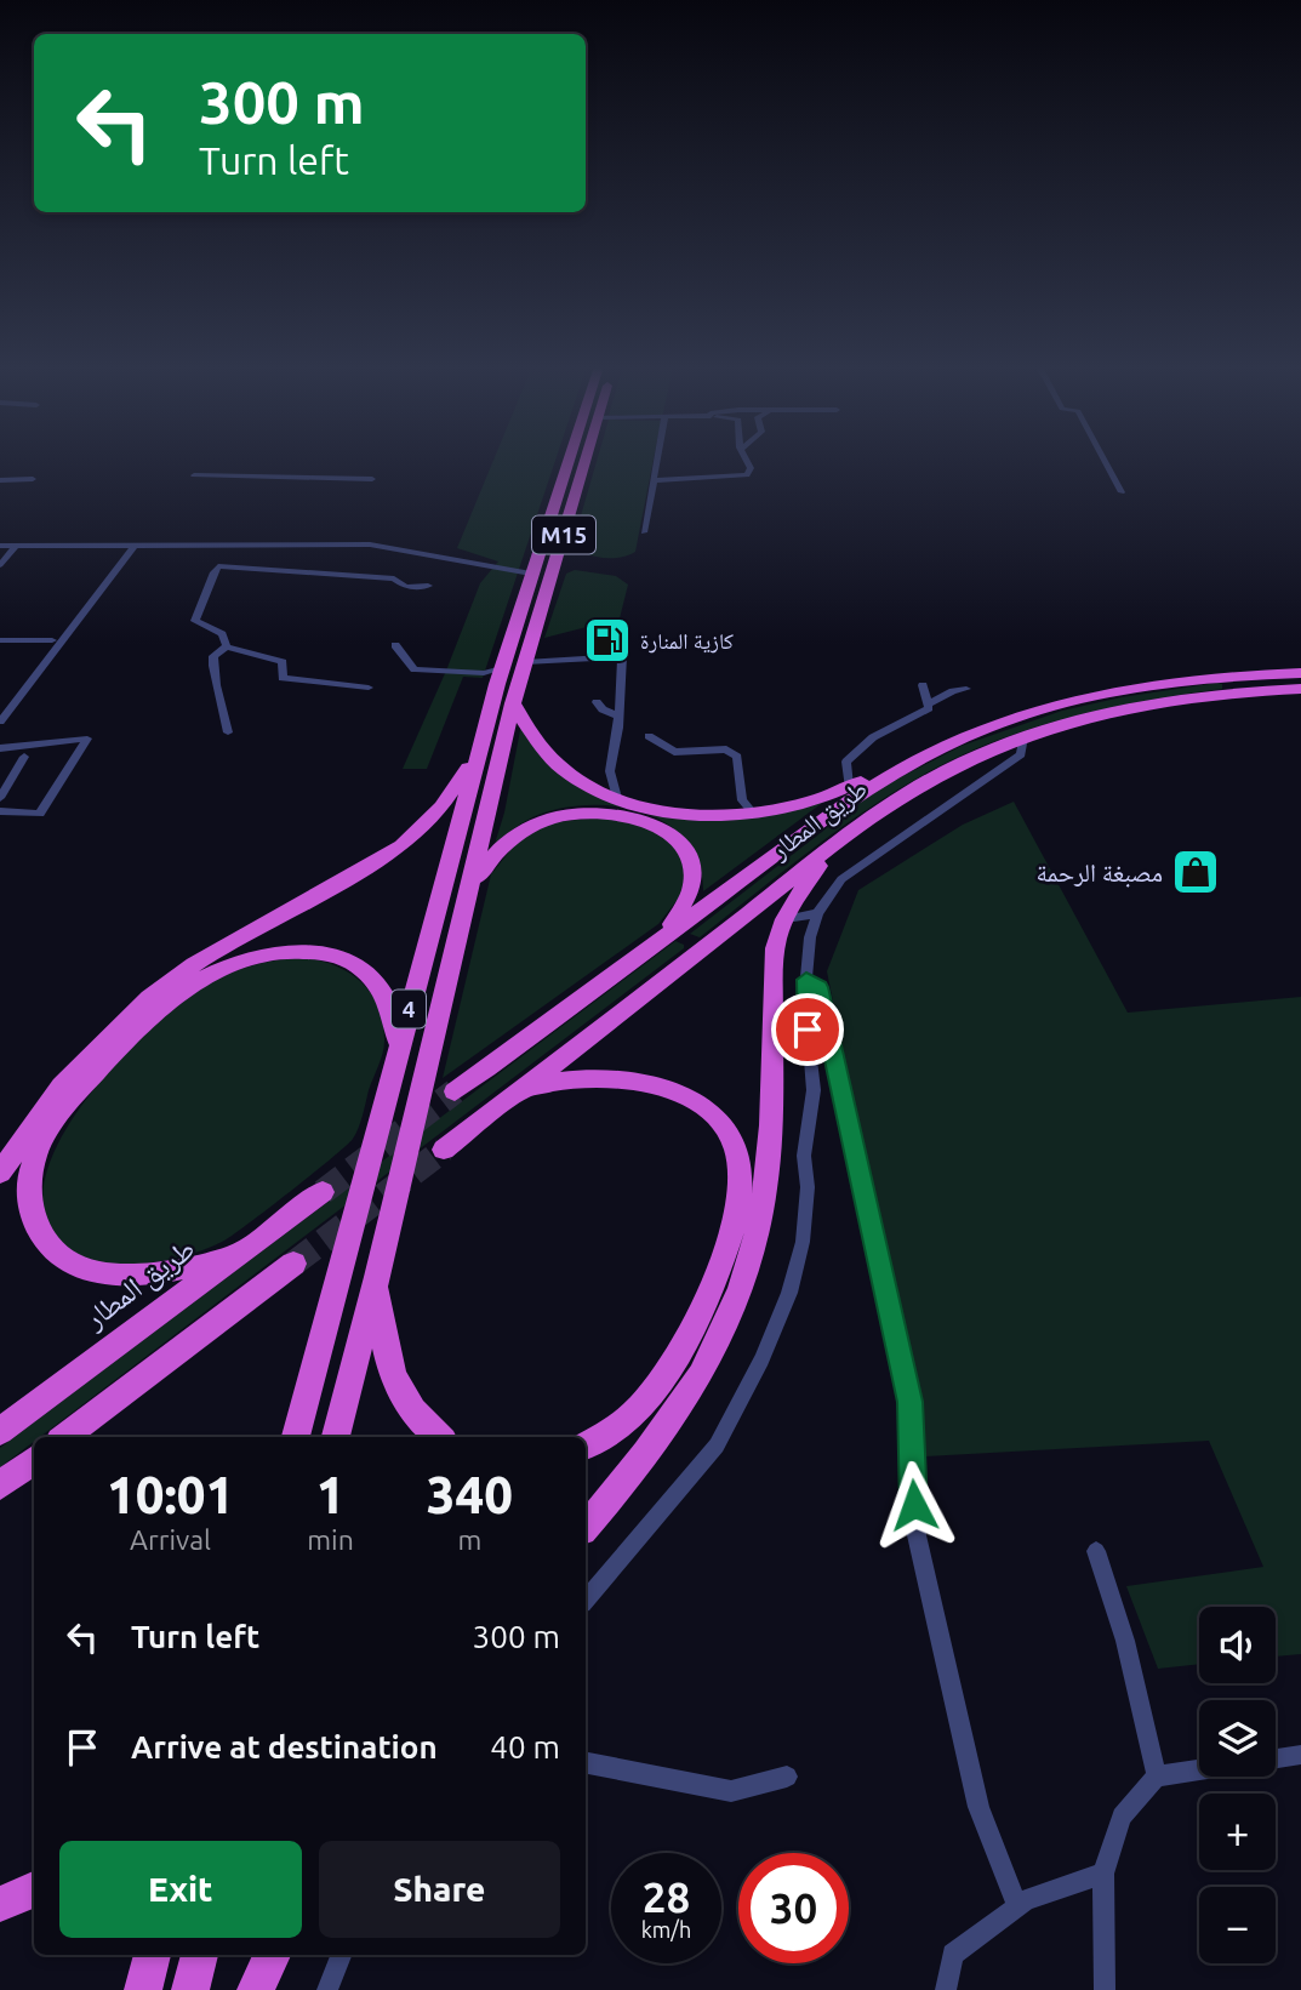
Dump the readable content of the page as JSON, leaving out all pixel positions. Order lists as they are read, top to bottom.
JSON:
{
  "streets": {
    "highway": ["M15", "طريق المطار", "4"]
  },
  "crossings": [
    ["M15", "4"]
  ],
  "places": {
    "fuel station": ["كازية المنارة"],
    "shop": ["مصبغة الرحمة"]
  },
  "page": {
    "turn": ["300 m", "Turn left"],
    "eta": [
      "10:01",
      "Arrival",
      "1",
      "min",
      "340",
      "m"
    ],
    "list": [
      {
        "name": "Turn left",
        "value": "300 m"
      },
      {
        "name": "Arrive at destination",
        "value": "40 m"
      }
    ],
    "map_buttons": ["+", "−"],
    "buttons": ["Exit", "Share"],
    "speed": "28 km/h",
    "limit": "30"
  }
}
